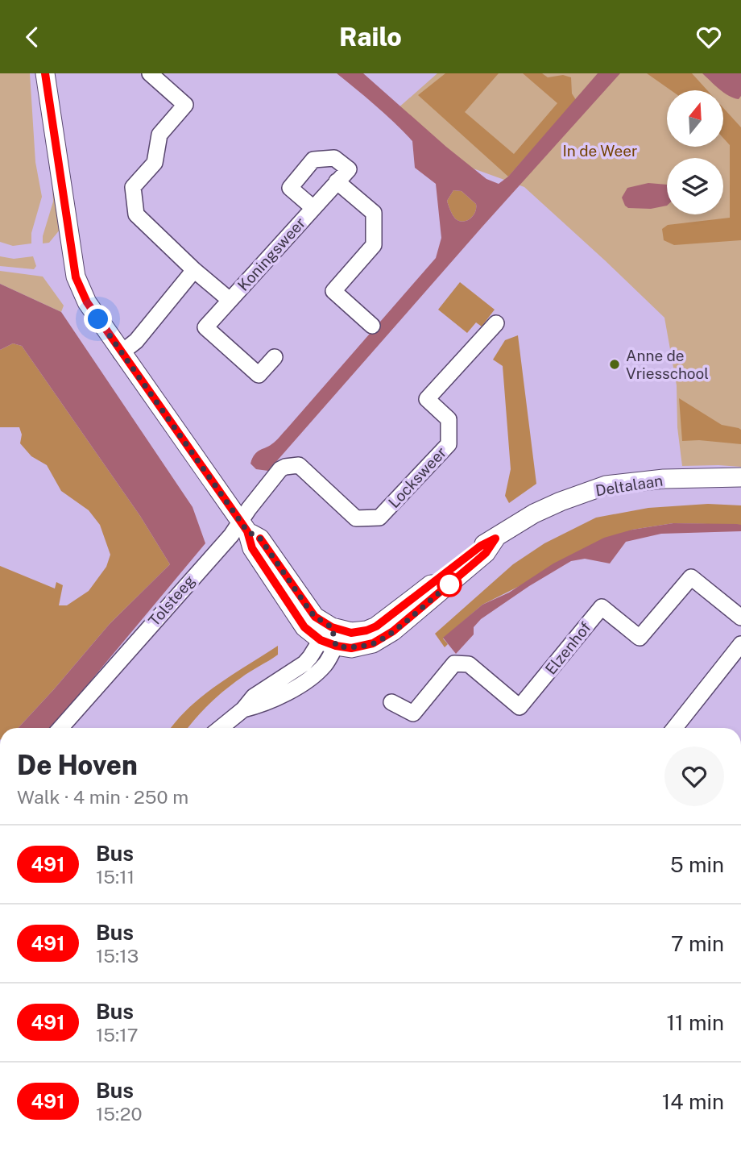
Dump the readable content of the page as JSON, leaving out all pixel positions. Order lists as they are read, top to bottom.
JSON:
{
  "streets": {
    "street": [
      "Koningsweer",
      "Locksweer",
      "Deltalaan",
      "Tolsteeg",
      "Elzenhof"
    ]
  },
  "crossings": [
    ["Locksweer", "Tolsteeg"]
  ],
  "parks": ["In de Weer"],
  "places": ["Anne de Vriesschool"],
  "lines": ["bus line 491"],
  "north": "top",
  "page": {
    "header": "Railo",
    "heading": ["De Hoven", "Walk · 4 min · 250 m"],
    "list": [
      {
        "mark": "491",
        "name": "Bus",
        "note": "15:11",
        "value": "5 min"
      },
      {
        "mark": "491",
        "name": "Bus",
        "note": "15:13",
        "value": "7 min"
      },
      {
        "mark": "491",
        "name": "Bus",
        "note": "15:17",
        "value": "11 min"
      },
      {
        "mark": "491",
        "name": "Bus",
        "note": "15:20",
        "value": "14 min"
      }
    ]
  }
}
